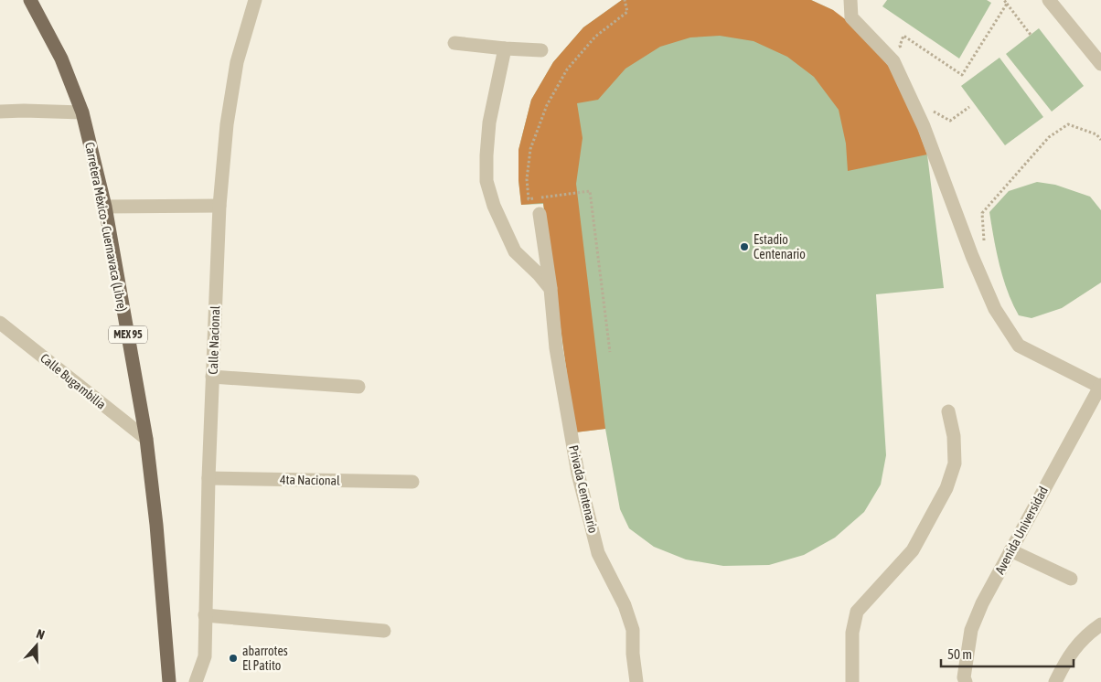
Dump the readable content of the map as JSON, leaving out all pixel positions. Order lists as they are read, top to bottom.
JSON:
{
  "streets": {
    "main road": ["Carretera México - Cuernavaca (Libre)", "MEX 95"],
    "street": [
      "Calle Nacional",
      "Calle Bugambilia",
      "4ta Nacional",
      "Privada Centenario",
      "Avenida Universidad"
    ]
  },
  "crossings": [
    ["Carretera México - Cuernavaca (Libre)", "Calle Bugambilia"],
    ["Calle Nacional", "4ta Nacional"]
  ],
  "places": ["Estadio Centenario", "abarrotes El Patito"],
  "scale_bar": "50 m",
  "north": "top"
}
